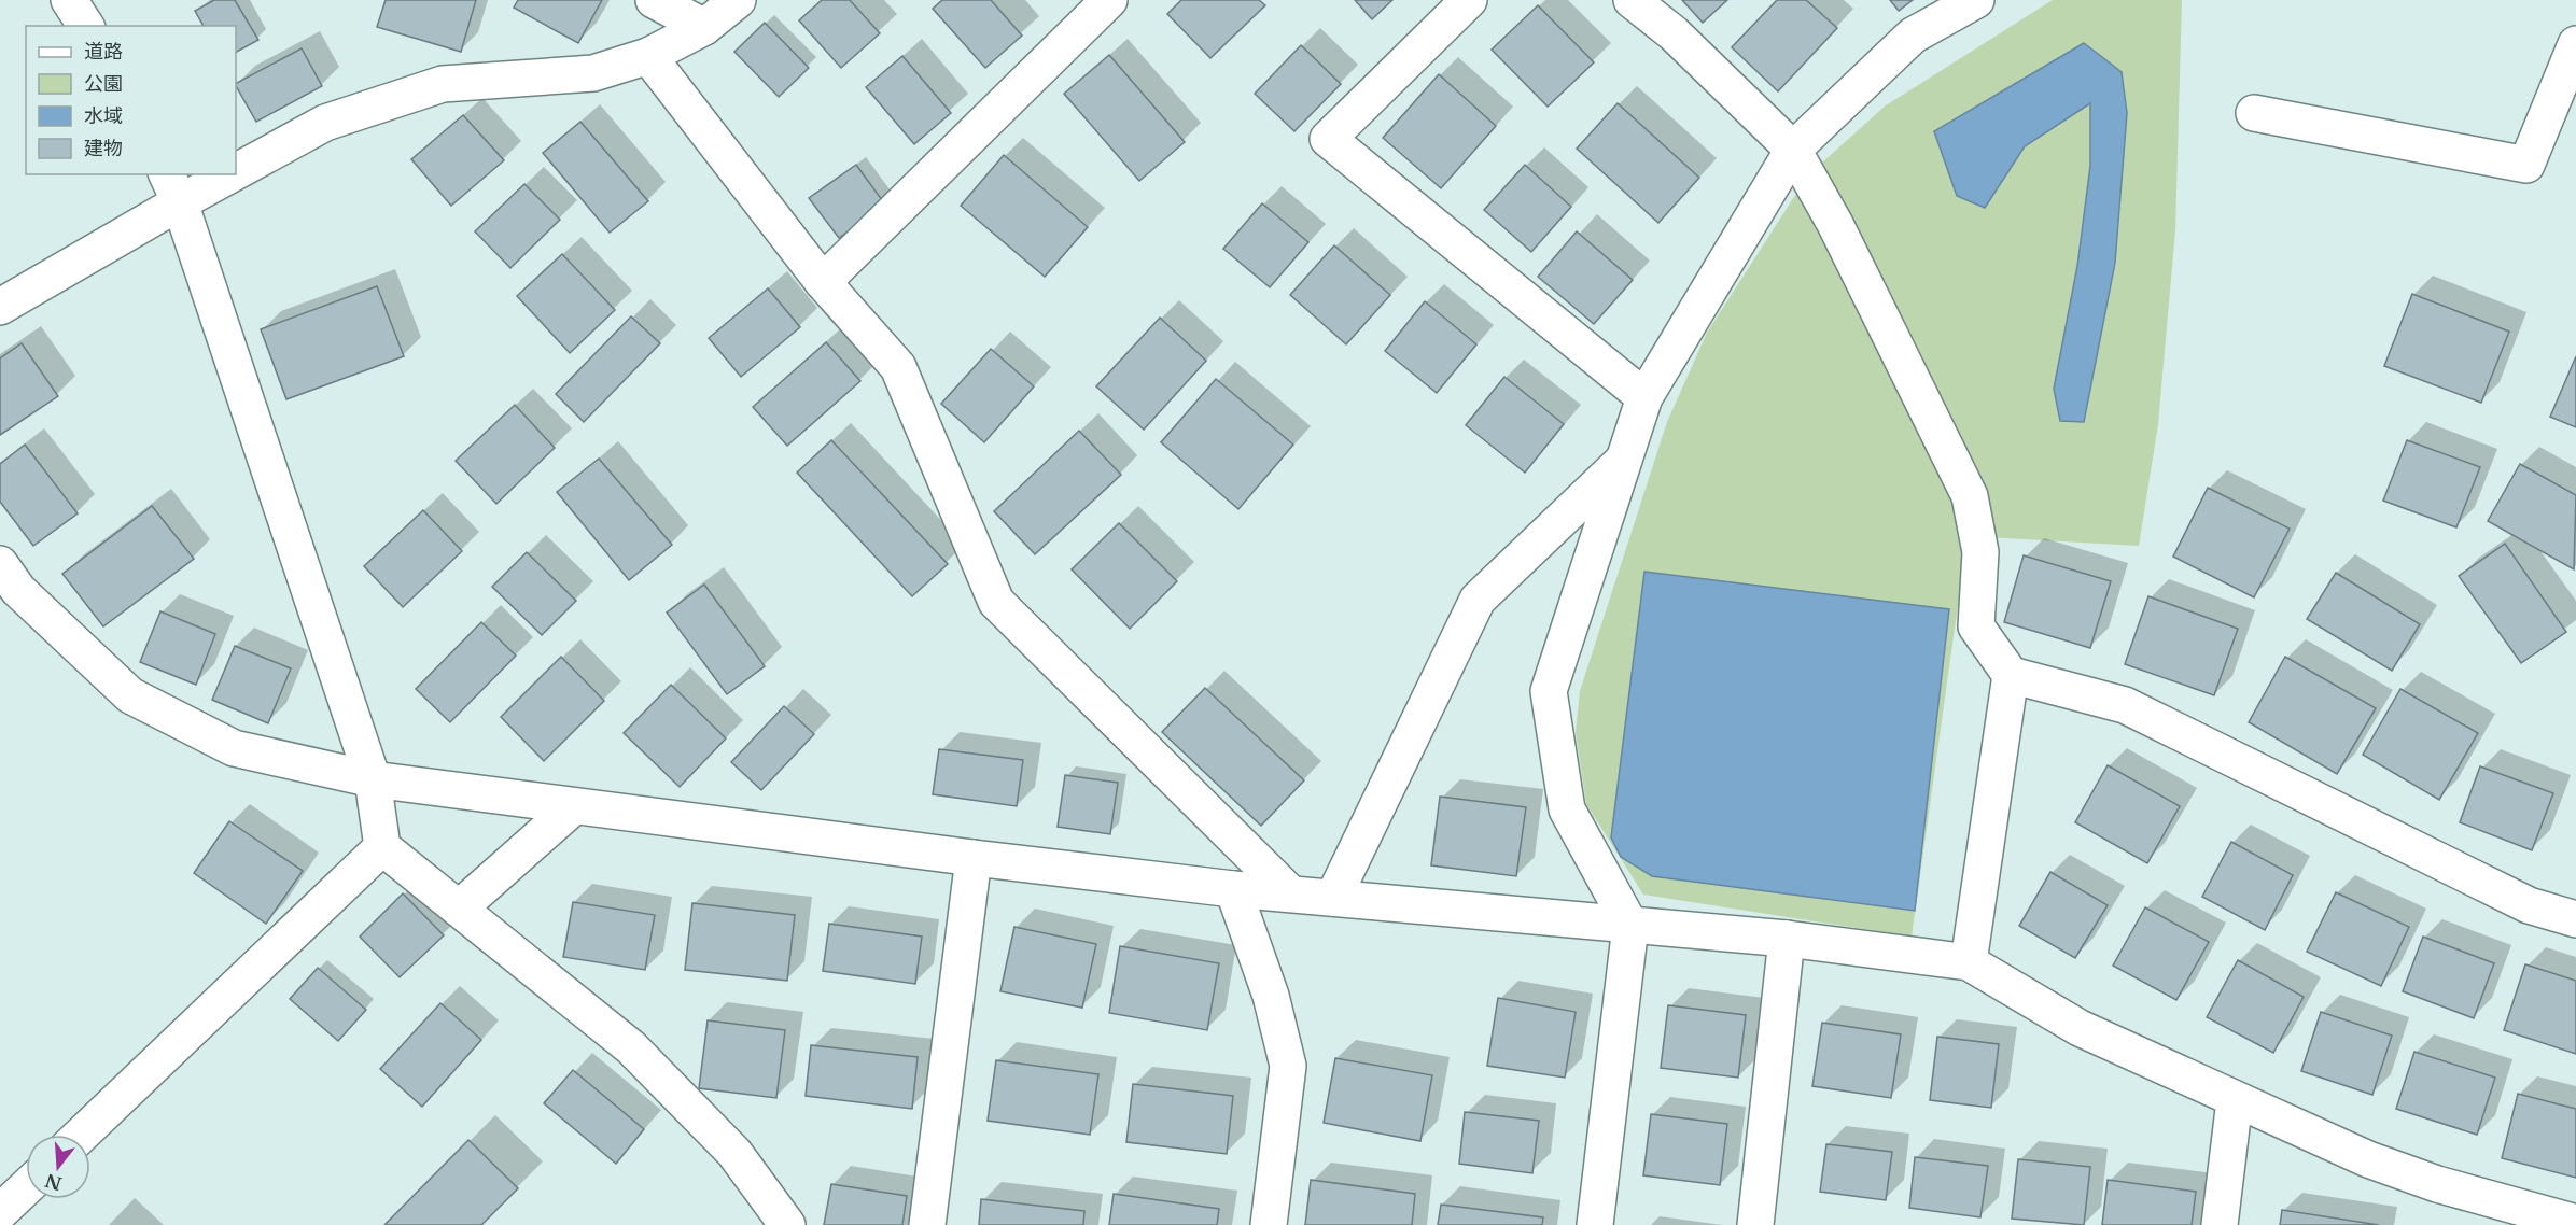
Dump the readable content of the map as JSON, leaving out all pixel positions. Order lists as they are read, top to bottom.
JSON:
{
  "legend": [
    "道路",
    "公園",
    "水域",
    "建物"
  ],
  "north": "bottom"
}
